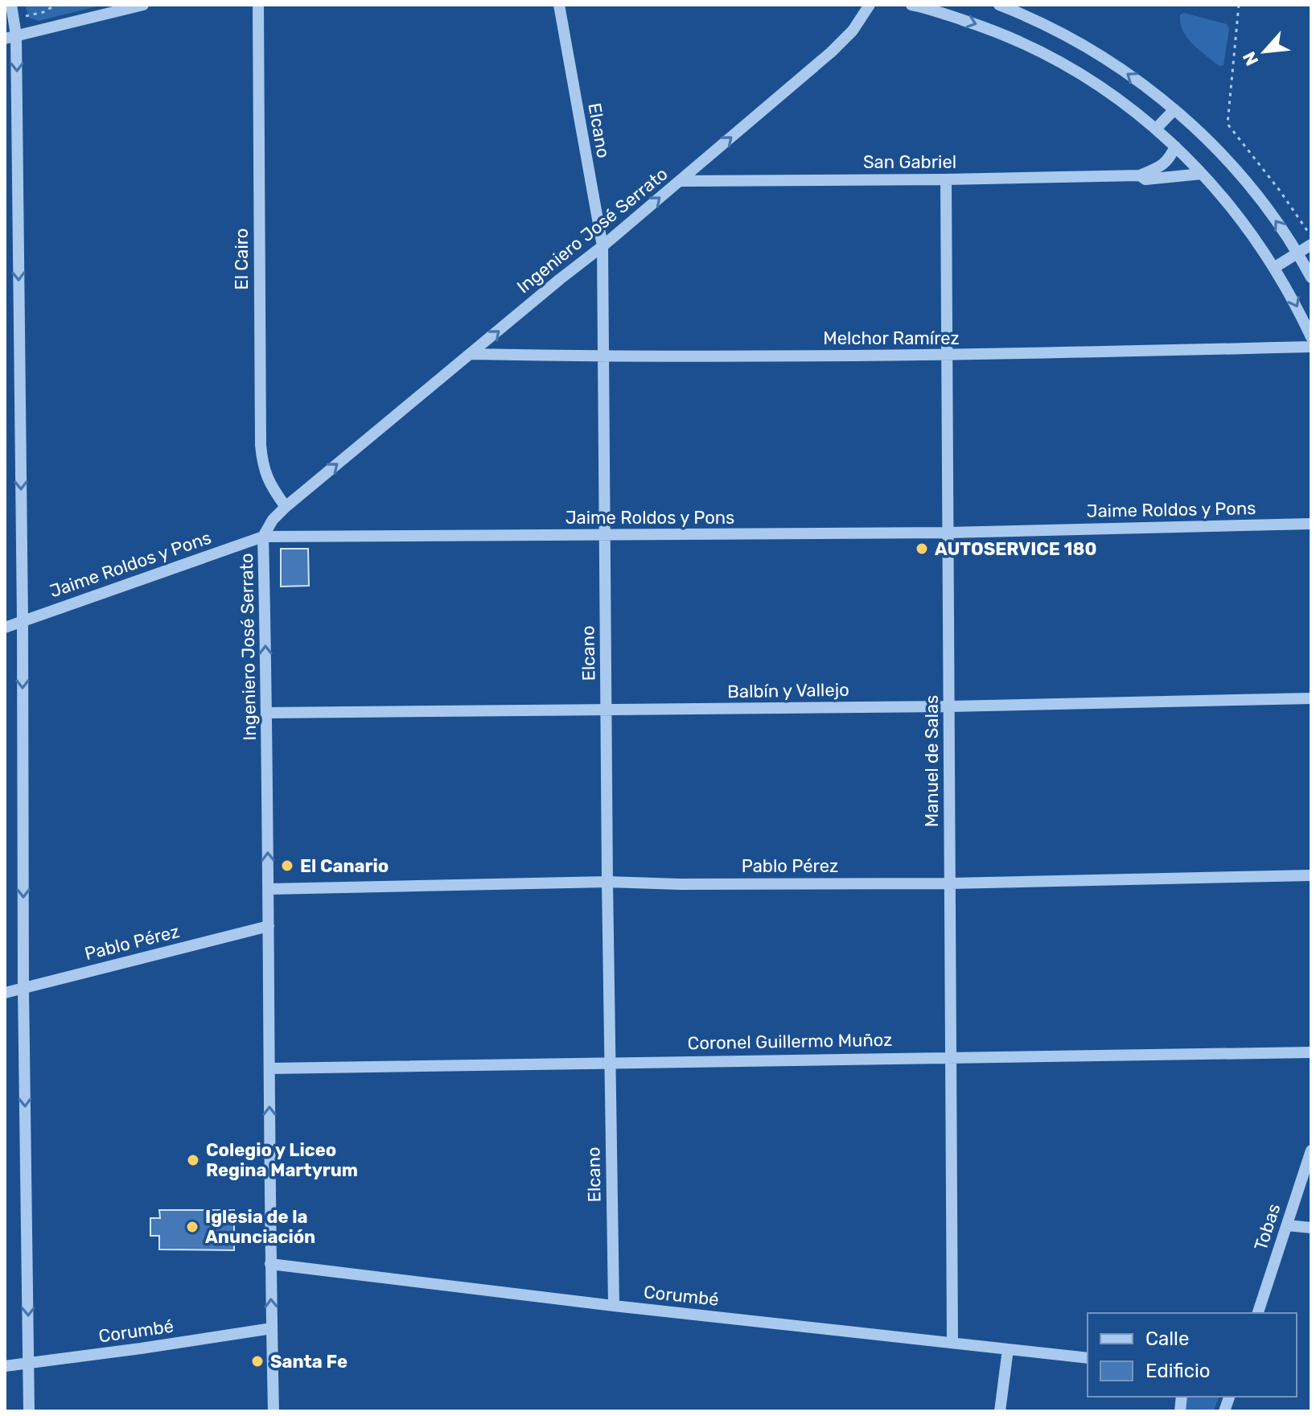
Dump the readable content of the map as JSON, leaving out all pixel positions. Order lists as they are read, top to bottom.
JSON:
{
  "streets": {
    "street": [
      "Elcano",
      "San Gabriel",
      "Ingeniero José Serrato",
      "El Cairo",
      "Melchor Ramírez",
      "Jaime Roldos y Pons",
      "Balbín y Vallejo",
      "Manuel de Salas",
      "Pablo Pérez",
      "Coronel Guillermo Muñoz",
      "Tobas",
      "Corumbé"
    ]
  },
  "crossings": [
    ["Elcano", "Ingeniero José Serrato"],
    ["Elcano", "Melchor Ramírez"],
    ["Elcano", "Jaime Roldos y Pons"],
    ["Elcano", "Balbín y Vallejo"],
    ["Elcano", "Pablo Pérez"],
    ["Elcano", "Coronel Guillermo Muñoz"],
    ["Elcano", "Corumbé"],
    ["San Gabriel", "Ingeniero José Serrato"],
    ["San Gabriel", "Manuel de Salas"],
    ["Ingeniero José Serrato", "El Cairo"],
    ["Ingeniero José Serrato", "Melchor Ramírez"],
    ["Ingeniero José Serrato", "Jaime Roldos y Pons"],
    ["Ingeniero José Serrato", "Balbín y Vallejo"],
    ["Ingeniero José Serrato", "Pablo Pérez"],
    ["Ingeniero José Serrato", "Coronel Guillermo Muñoz"],
    ["Ingeniero José Serrato", "Corumbé"],
    ["Melchor Ramírez", "Manuel de Salas"],
    ["Jaime Roldos y Pons", "Manuel de Salas"],
    ["Balbín y Vallejo", "Manuel de Salas"],
    ["Manuel de Salas", "Pablo Pérez"],
    ["Manuel de Salas", "Coronel Guillermo Muñoz"],
    ["Manuel de Salas", "Corumbé"]
  ],
  "one_way": ["Ingeniero José Serrato"],
  "places": [
    "AUTOSERVICE 180",
    "El Canario",
    "Colegio y Liceo Regina Martyrum",
    "Iglesia de la Anunciación",
    "Santa Fe"
  ],
  "legend": ["Calle", "Edificio"],
  "north": "bottom left"
}
